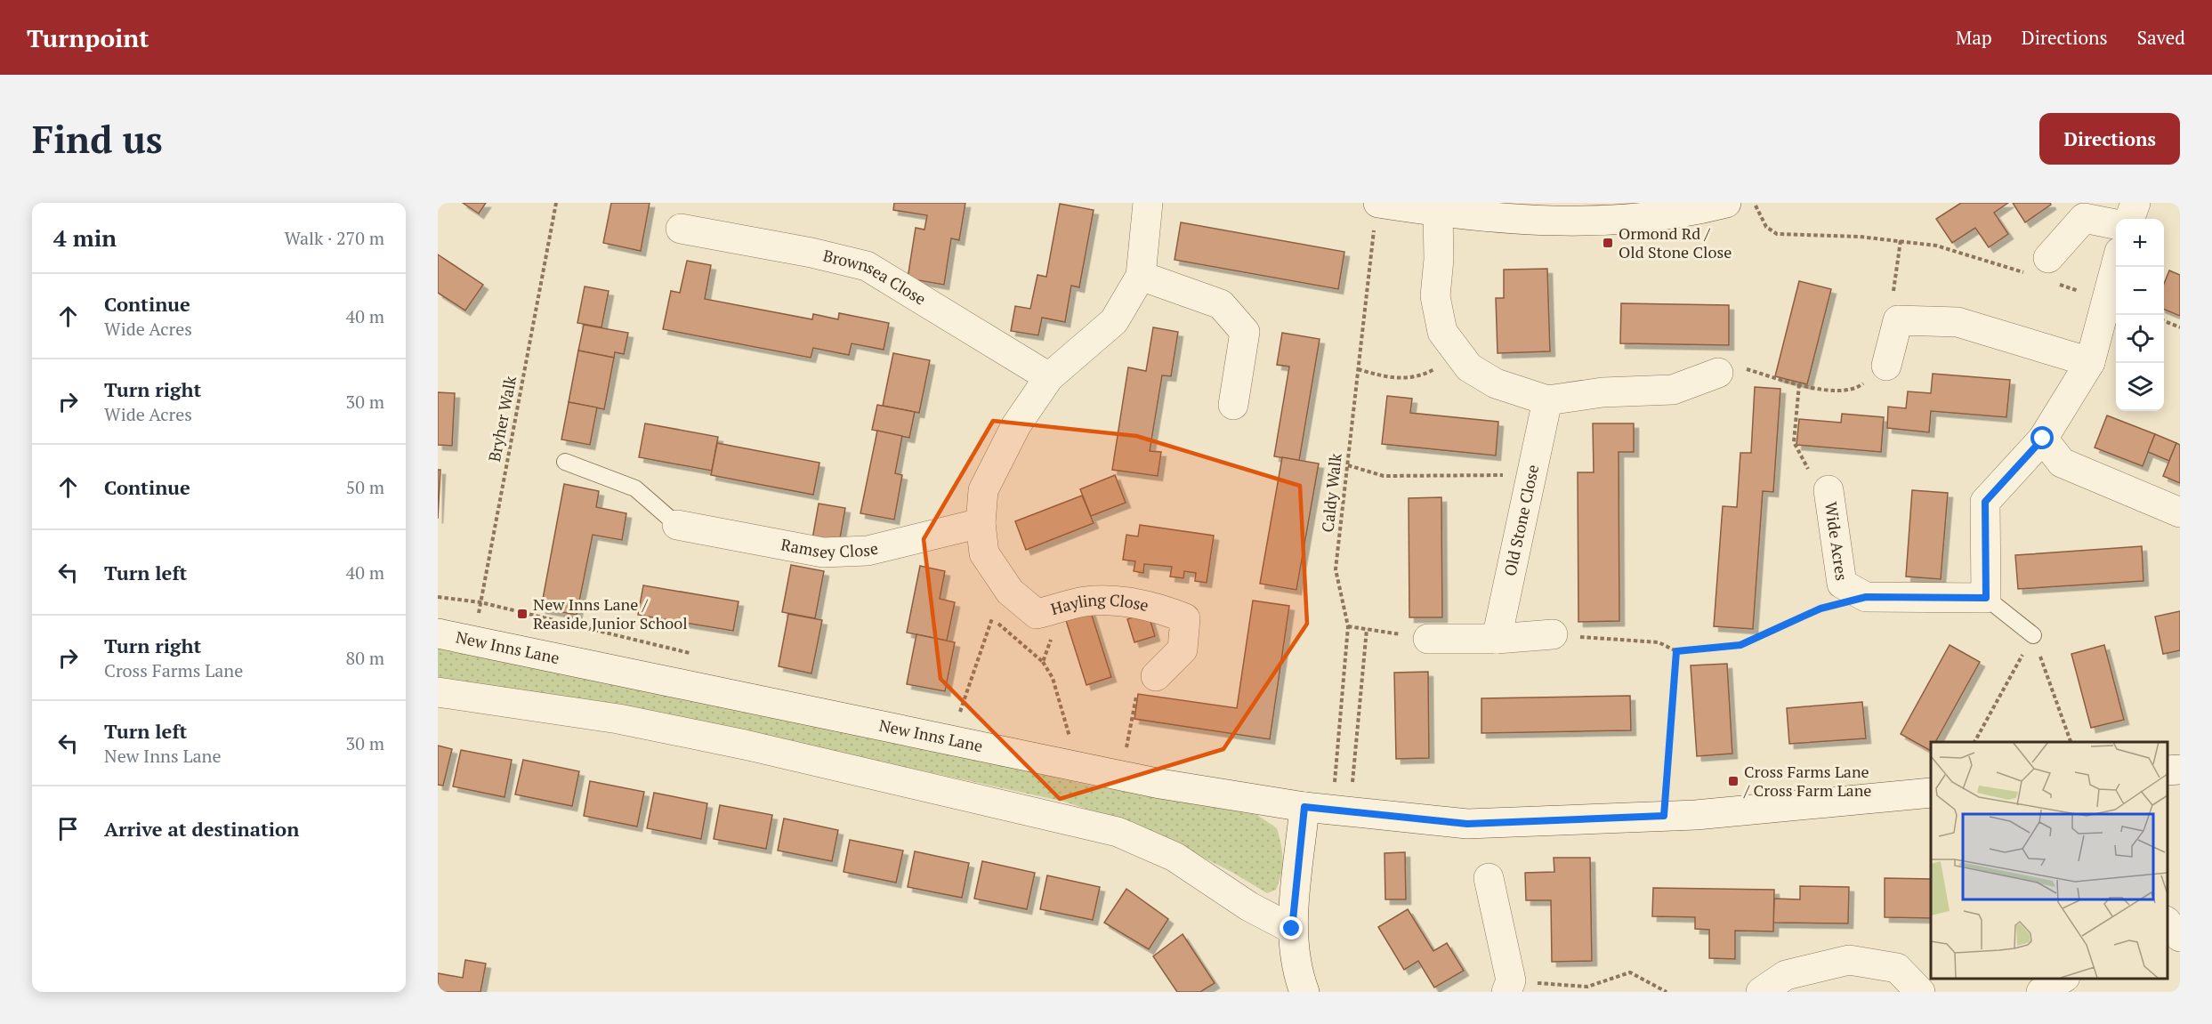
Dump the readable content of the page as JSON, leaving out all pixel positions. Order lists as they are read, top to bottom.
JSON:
{
  "streets": {
    "street": [
      "Brownsea Close",
      "Old Stone Close",
      "Wide Acres",
      "Ramsey Close",
      "Hayling Close",
      "New Inns Lane"
    ],
    "path": ["Bryher Walk", "Caldy Walk"]
  },
  "crossings": [
    ["Brownsea Close", "Hayling Close"],
    ["Bryher Walk", "New Inns Lane"],
    ["Caldy Walk", "New Inns Lane"],
    ["Ramsey Close", "Hayling Close"]
  ],
  "places": {
    "transit": ["Ormond Rd / Old Stone Close", "New Inns Lane / Reaside Junior School", "Cross Farms Lane / Cross Farm Lane"]
  },
  "page": {
    "header": "Turnpoint",
    "nav": ["Map", "Directions", "Saved"],
    "buttons": "Directions",
    "title": "Find us",
    "heading": ["4 min", "Walk · 270 m"],
    "map_buttons": ["+", "−"],
    "list": [
      ["Continue", "Wide Acres", "40 m"],
      ["Turn right", "Wide Acres", "30 m"],
      ["Continue", "50 m"],
      ["Turn left", "40 m"],
      ["Turn right", "Cross Farms Lane", "80 m"],
      ["Turn left", "New Inns Lane", "30 m"],
      "Arrive at destination"
    ]
  }
}
